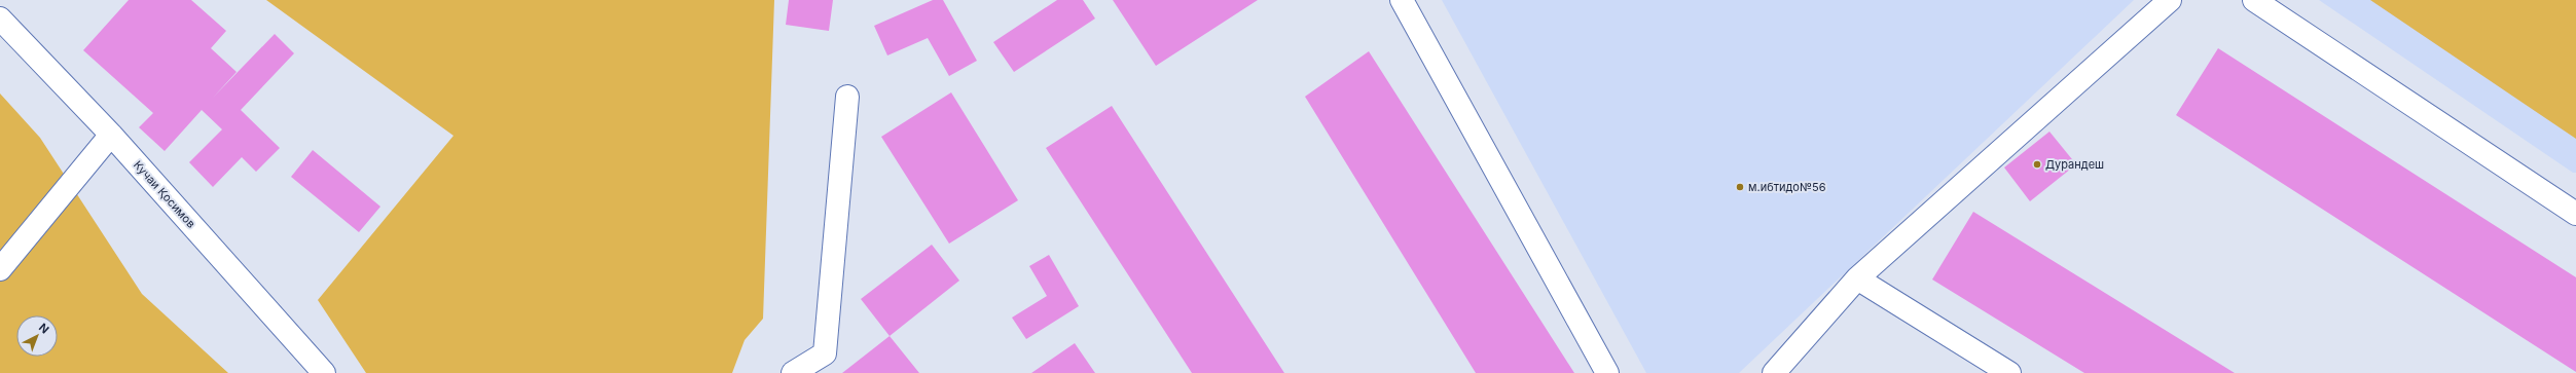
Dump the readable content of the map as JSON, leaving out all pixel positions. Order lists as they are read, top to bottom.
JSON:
{
  "streets": {
    "street": ["Кучаи Қосимов"]
  },
  "places": ["Дурандеш", "м.ибтидо№56"],
  "north": "top right"
}
